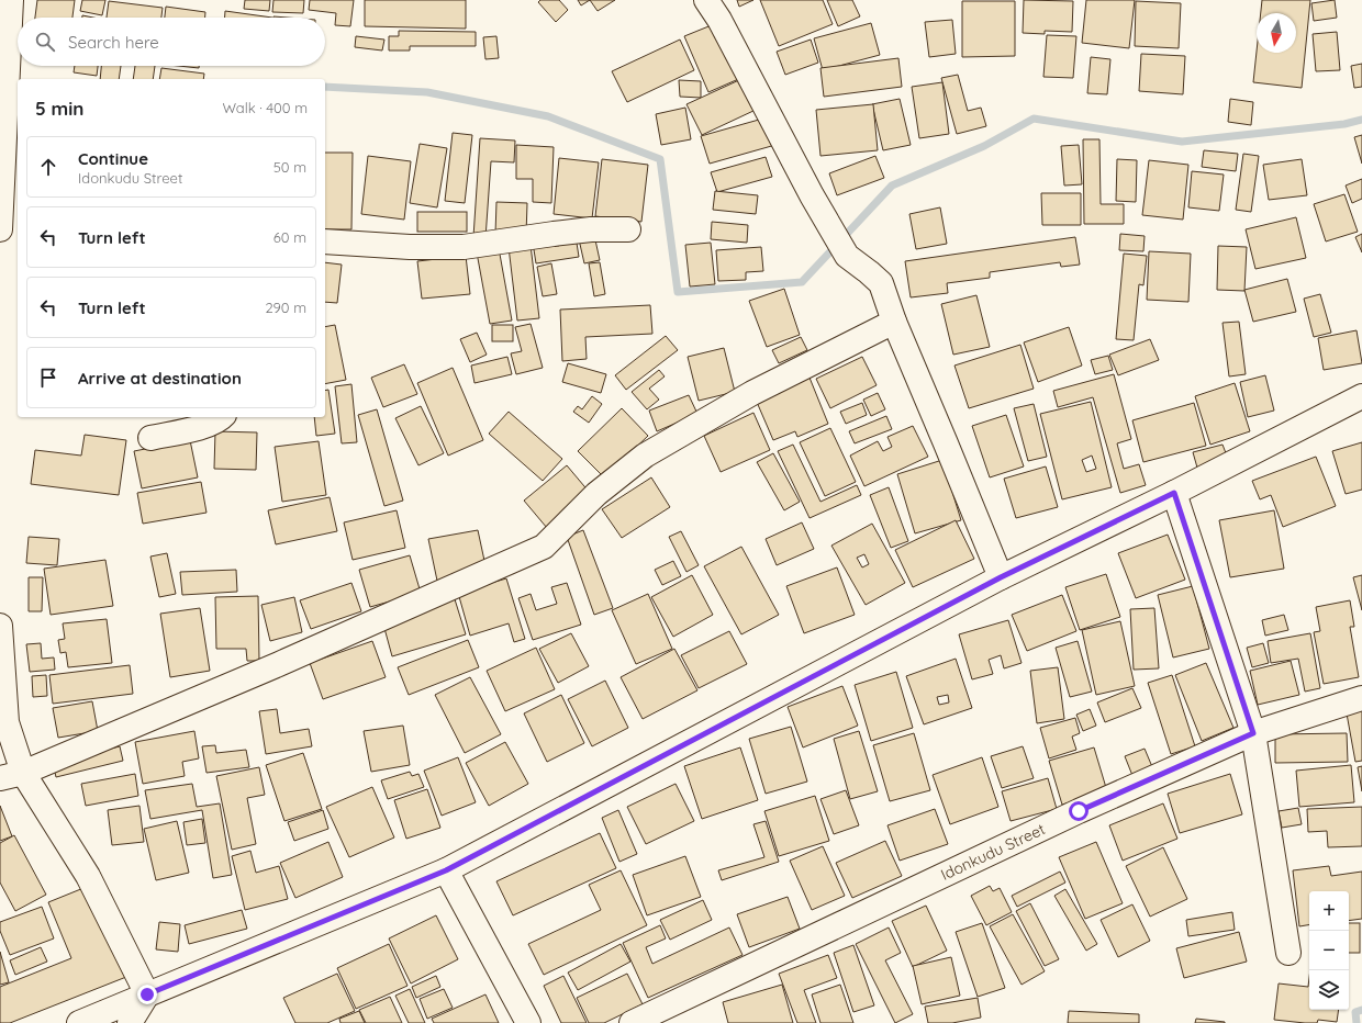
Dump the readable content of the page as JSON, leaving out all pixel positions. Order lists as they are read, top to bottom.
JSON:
{
  "streets": {
    "street": ["Idonkudu Street"]
  },
  "north": "bottom",
  "page": {
    "search": "Search here",
    "heading": ["5 min", "Walk · 400 m"],
    "list": [
      ["Continue", "Idonkudu Street", "50 m"],
      ["Turn left", "60 m"],
      ["Turn left", "290 m"],
      "Arrive at destination"
    ],
    "map_buttons": ["+", "−"]
  }
}
